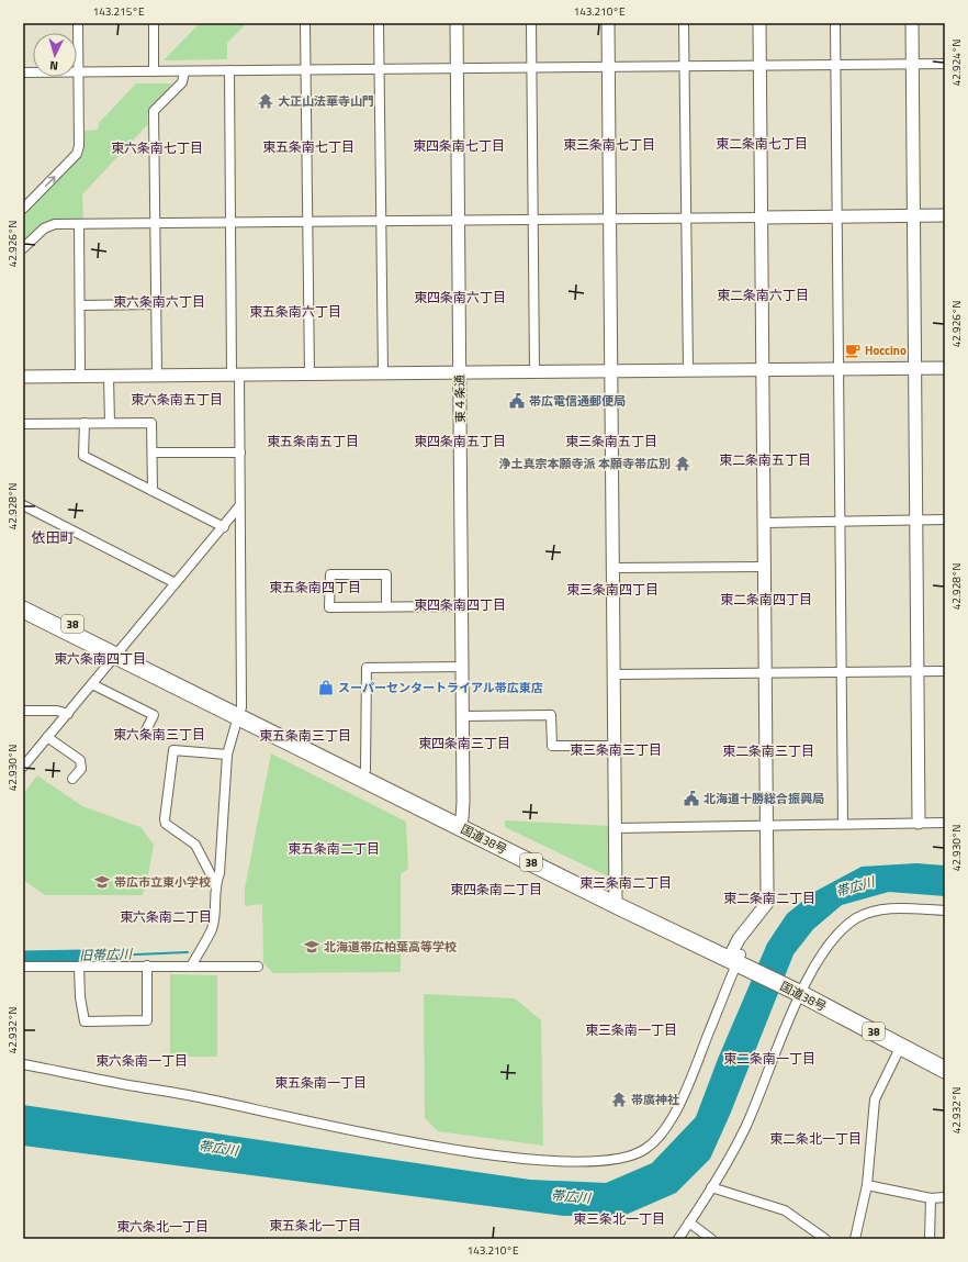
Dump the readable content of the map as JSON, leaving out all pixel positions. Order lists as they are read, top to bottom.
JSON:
{
  "streets": {
    "highway": ["38", "国道38号"],
    "street": ["東４条通"]
  },
  "crossings": [
    ["東４条通", "国道38号"]
  ],
  "districts": [
    "東二条南七丁目",
    "東三条南七丁目",
    "東四条南七丁目",
    "東五条南七丁目",
    "東六条南七丁目",
    "東二条南六丁目",
    "東四条南六丁目",
    "東六条南六丁目",
    "東五条南六丁目",
    "東六条南五丁目",
    "東五条南五丁目",
    "東四条南五丁目",
    "東三条南五丁目",
    "東二条南五丁目",
    "依田町",
    "東五条南四丁目",
    "東三条南四丁目",
    "東二条南四丁目",
    "東四条南四丁目",
    "東六条南四丁目",
    "東六条南三丁目",
    "東五条南三丁目",
    "東四条南三丁目",
    "東三条南三丁目",
    "東二条南三丁目",
    "東五条南二丁目",
    "東三条南二丁目",
    "東四条南二丁目",
    "東二条南二丁目",
    "東六条南二丁目",
    "東三条南一丁目",
    "東二条南一丁目",
    "東六条南一丁目",
    "東五条南一丁目",
    "東二条北一丁目",
    "東三条北一丁目",
    "東五条北一丁目",
    "東六条北一丁目"
  ],
  "water": ["帯広川", "旧帯広川"],
  "places": {
    "temple": ["大正山法華寺山門", "浄土真宗本願寺派 本願寺帯広別", "帯廣神社"],
    "cafe": ["Hoccino"],
    "public building": ["帯広電信通郵便局", "北海道十勝総合振興局"],
    "shop": ["スーパーセンタートライアル帯広東店"],
    "school or university": ["帯広市立東小学校", "北海道帯広柏葉高等学校"]
  },
  "north": "bottom",
  "coordinates": [
    "143.215°E",
    "143.210°E",
    "42.924°N",
    "42.926°N",
    "42.928°N",
    "42.930°N",
    "42.932°N"
  ]
}
